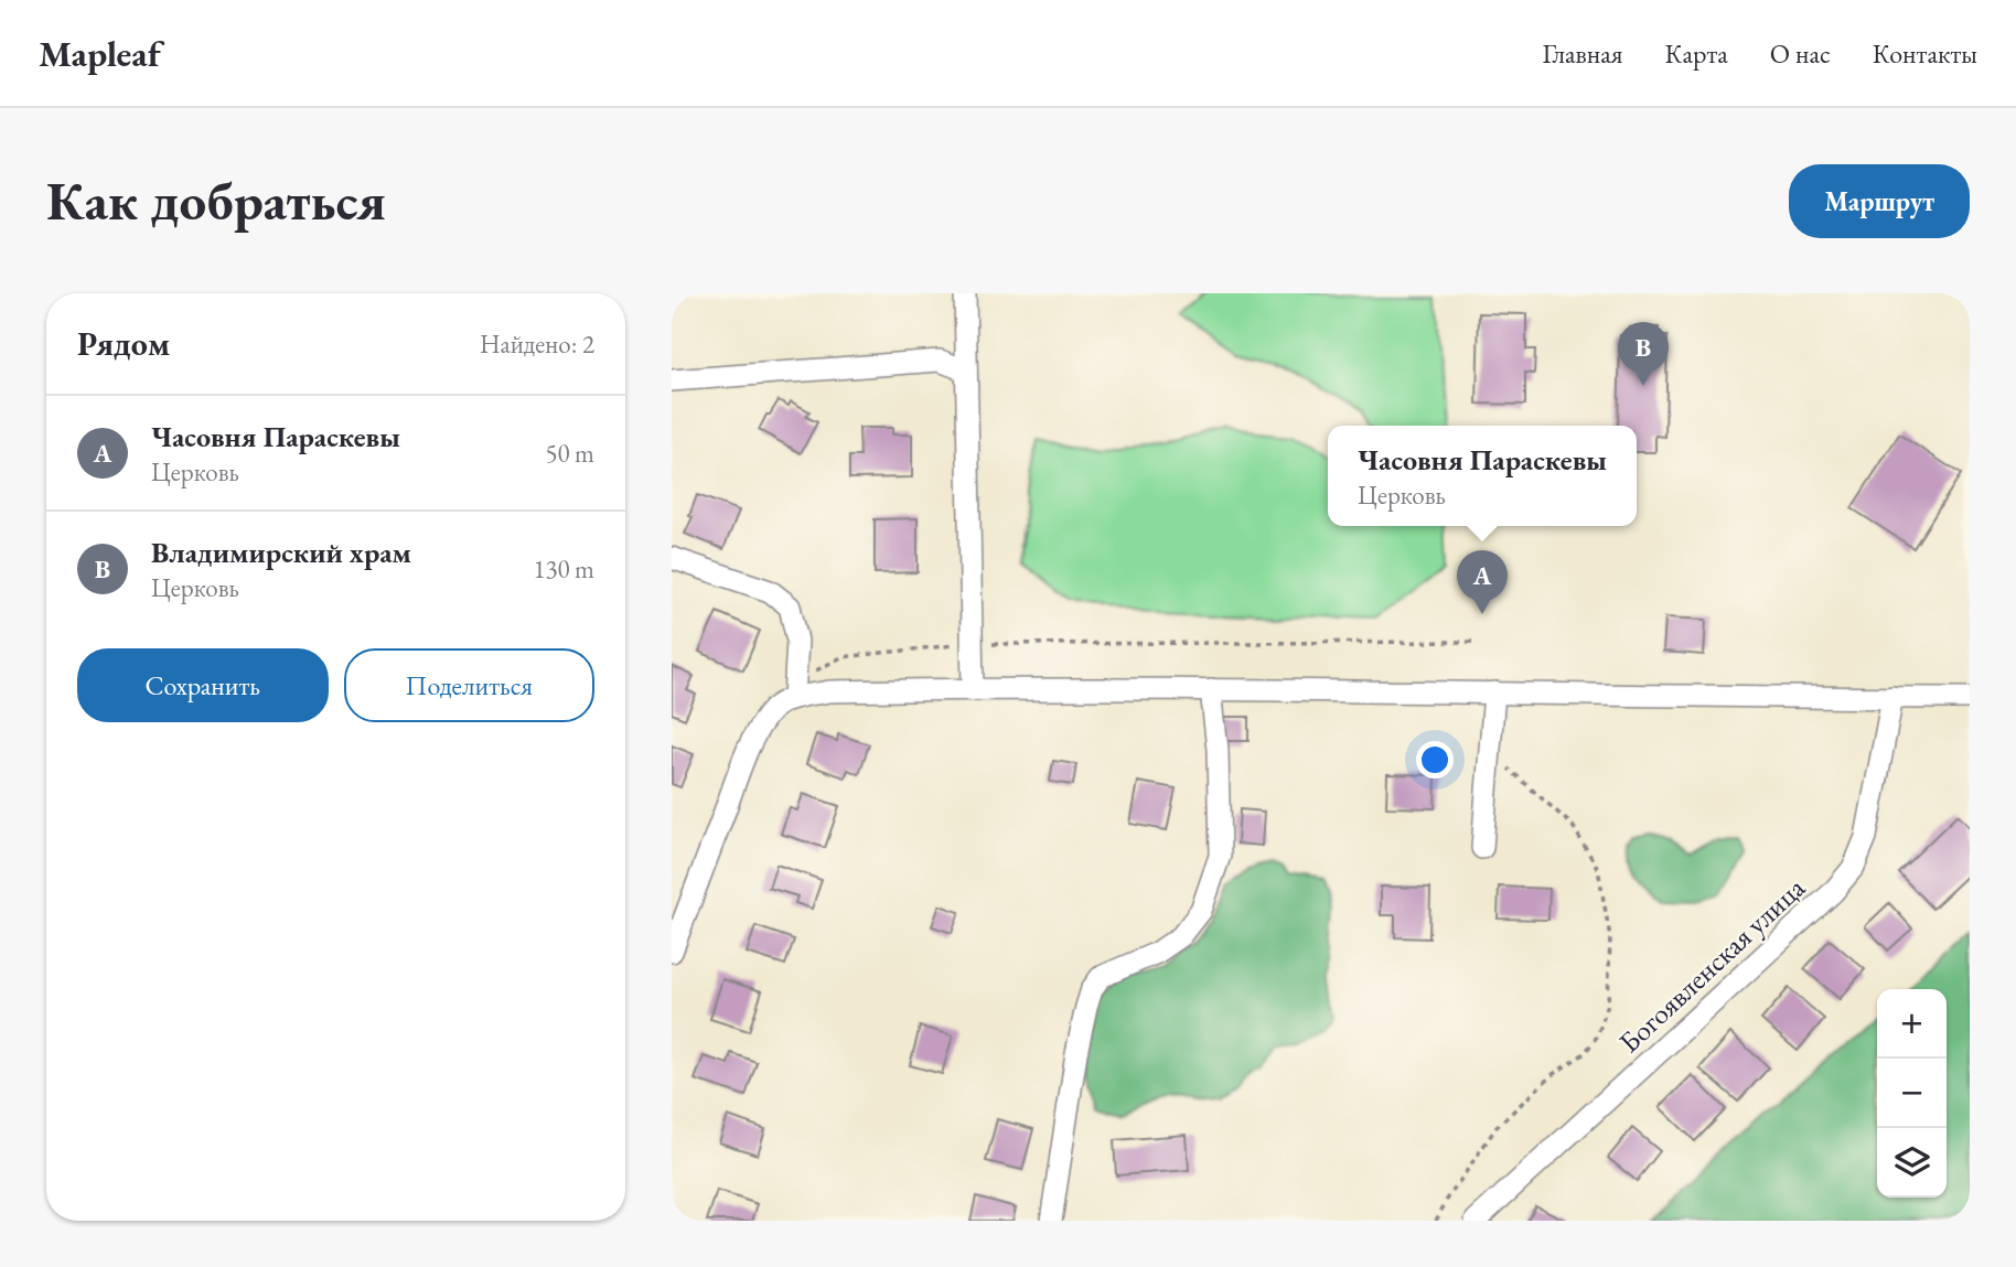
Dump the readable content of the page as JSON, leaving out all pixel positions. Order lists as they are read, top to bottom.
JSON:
{
  "streets": {
    "street": ["Богоявленская улица"]
  },
  "page": {
    "header": "Mapleaf",
    "nav": [
      "Главная",
      "Карта",
      "О нас",
      "Контакты"
    ],
    "buttons": [
      "Маршрут",
      ["Сохранить", "Поделиться"]
    ],
    "title": "Как добраться",
    "heading": ["Рядом", "Найдено: 2"],
    "pins": ["B", "A"],
    "list": [
      {
        "mark": "A",
        "name": "Часовня Параскевы",
        "note": "Церковь",
        "value": "50 m"
      },
      {
        "mark": "B",
        "name": "Владимирский храм",
        "note": "Церковь",
        "value": "130 m"
      }
    ],
    "popup": ["Часовня Параскевы", "Церковь"],
    "map_buttons": ["+", "−"]
  }
}
